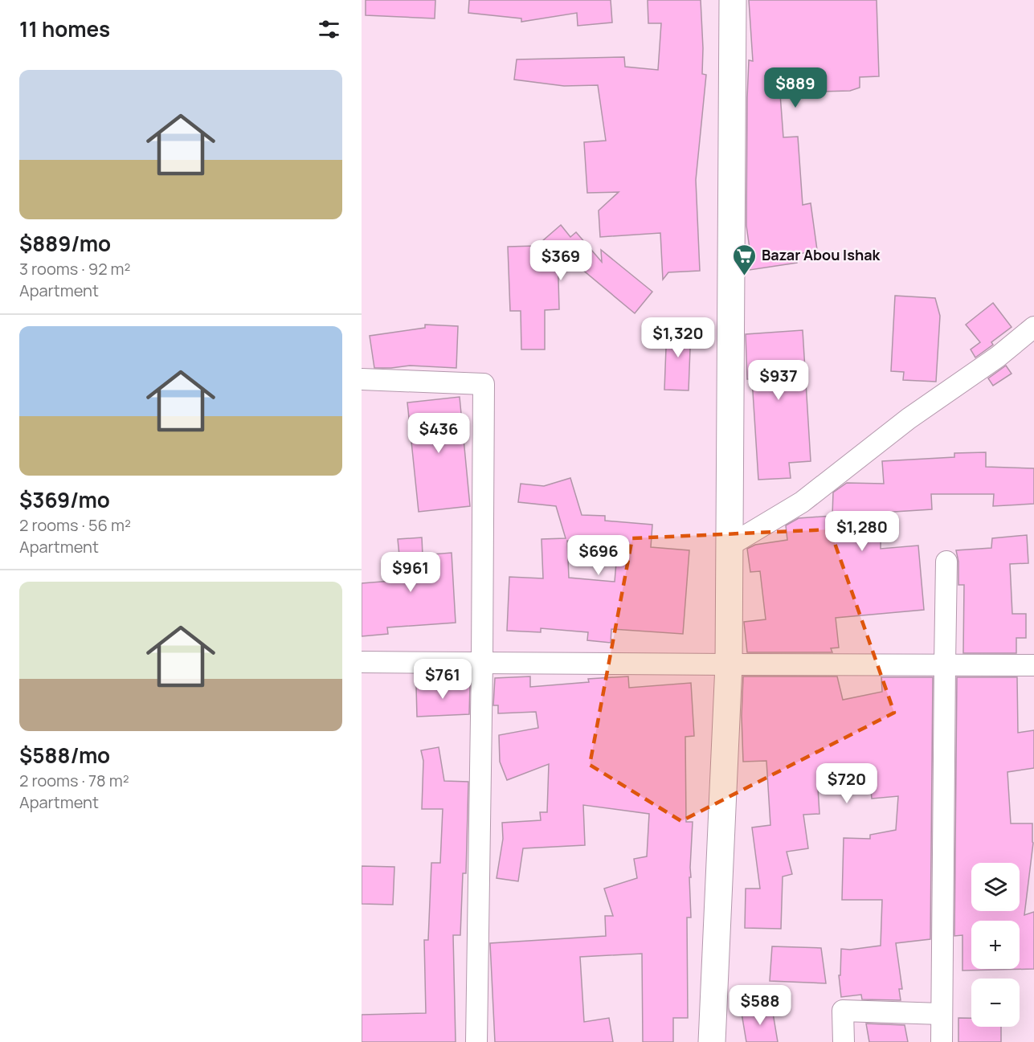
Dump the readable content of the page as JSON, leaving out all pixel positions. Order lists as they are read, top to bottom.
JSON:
{
  "places": {
    "supermarket": ["Bazar Abou Ishak"]
  },
  "page": {
    "heading": "11 homes",
    "list": [
      {
        "name": "$889/mo",
        "note": "3 rooms · 92 m² · Apartment"
      },
      {
        "name": "$369/mo",
        "note": "2 rooms · 56 m² · Apartment"
      },
      {
        "name": "$588/mo",
        "note": "2 rooms · 78 m² · Apartment"
      }
    ],
    "price": [
      "$889",
      "$369",
      "$1,320",
      "$937",
      "$436",
      "$1,280",
      "$696",
      "$961",
      "$761",
      "$720",
      "$588"
    ],
    "map_buttons": ["+", "−"]
  }
}
